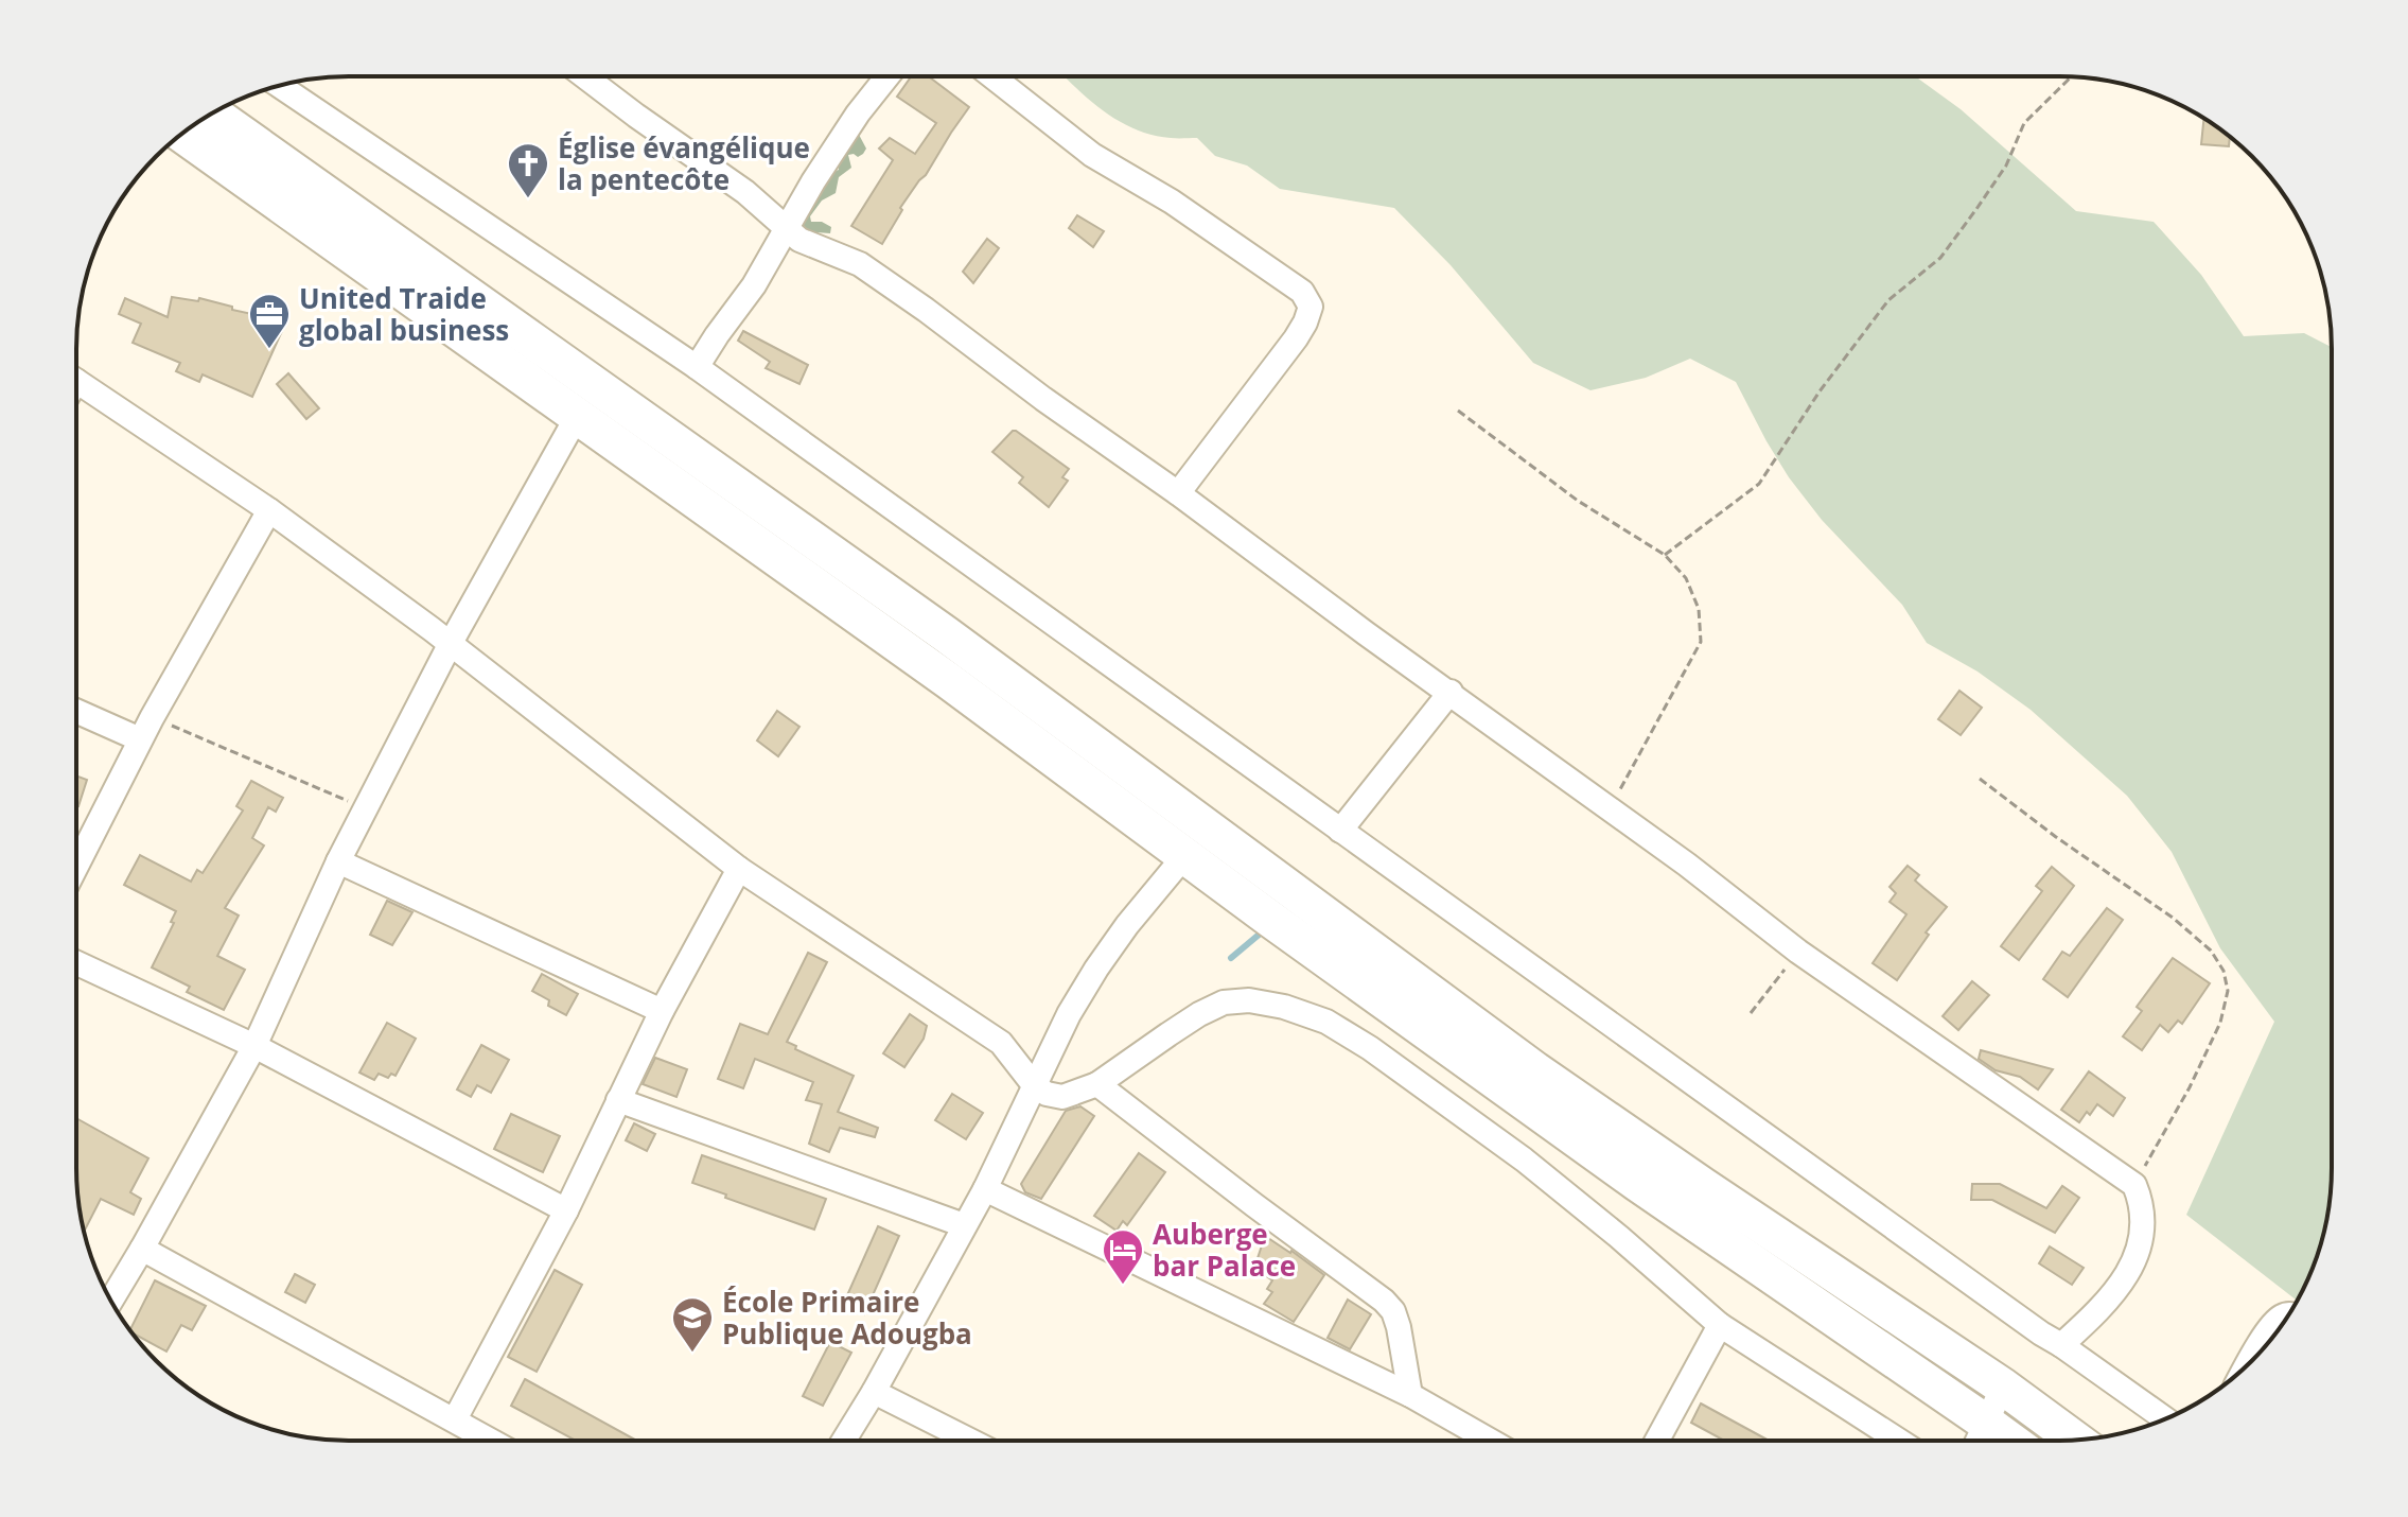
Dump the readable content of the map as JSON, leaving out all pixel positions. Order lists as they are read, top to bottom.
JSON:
{
  "places": {
    "church": ["Église évangélique la pentecôte"],
    "office": ["United Traide global business"],
    "hotel": ["Auberge bar Palace"],
    "school or university": ["École Primaire Publique Adougba"]
  }
}
